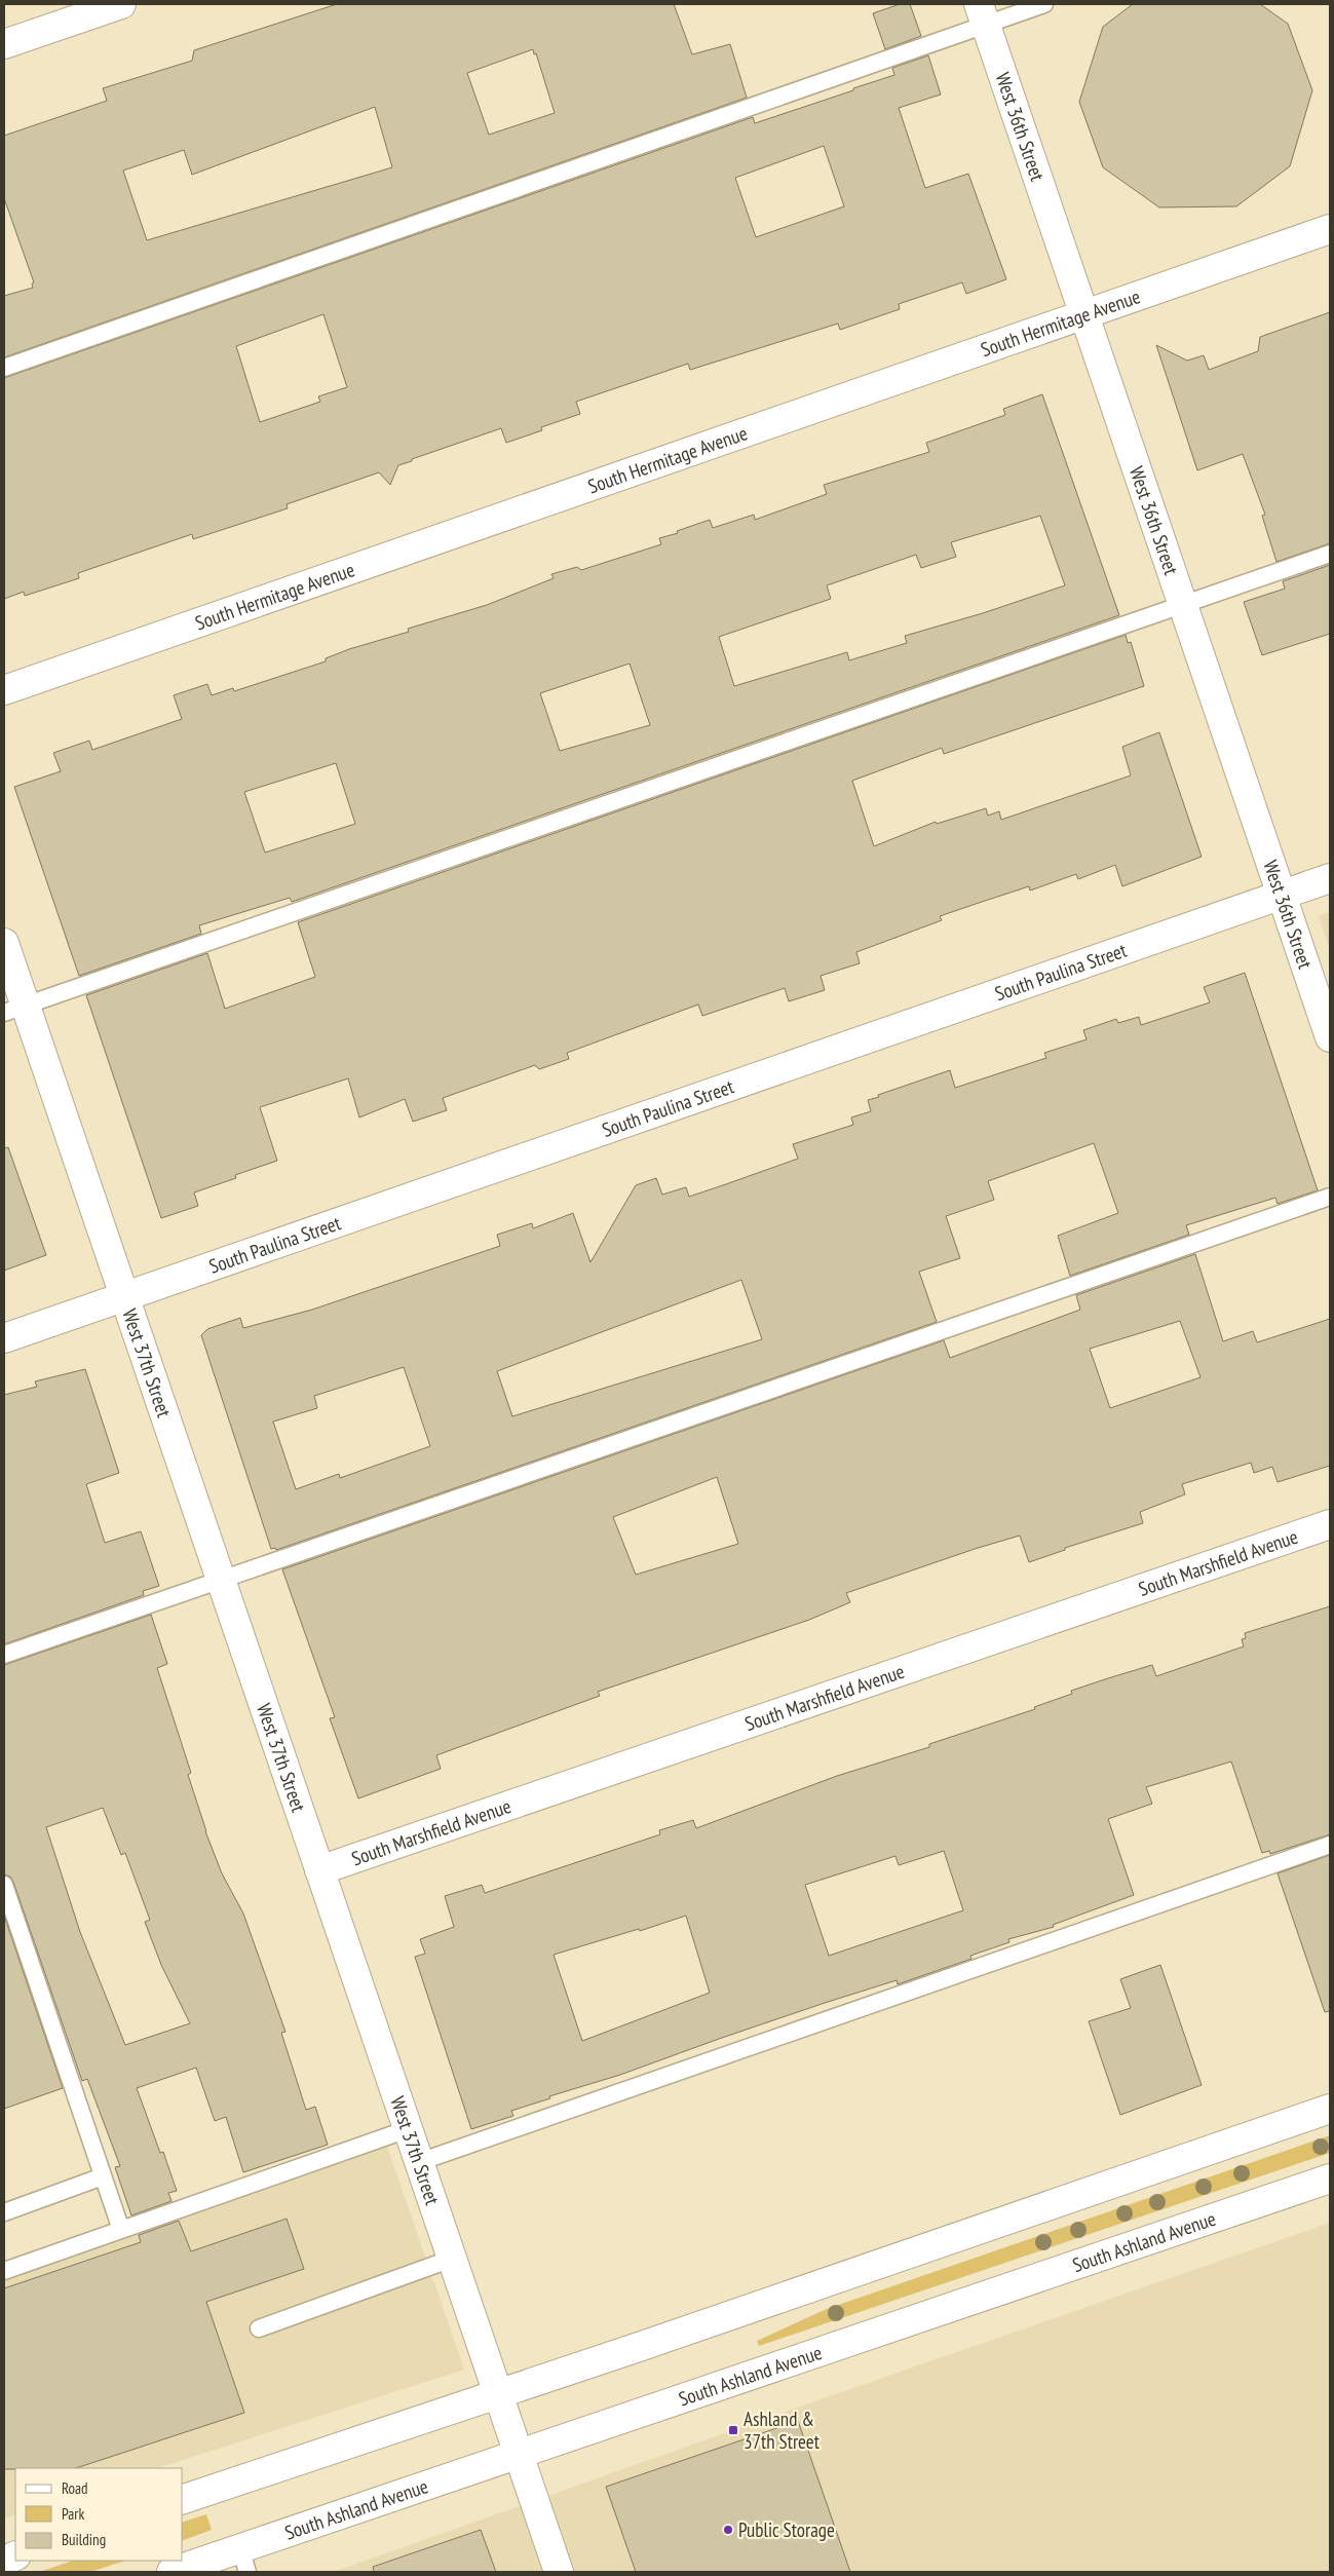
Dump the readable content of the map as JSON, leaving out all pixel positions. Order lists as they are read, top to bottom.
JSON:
{
  "streets": {
    "street": [
      "West 36th Street",
      "South Hermitage Avenue",
      "South Paulina Street",
      "West 37th Street",
      "South Marshfield Avenue",
      "South Ashland Avenue"
    ]
  },
  "crossings": [
    ["West 36th Street", "South Hermitage Avenue"],
    ["West 36th Street", "South Paulina Street"],
    ["South Paulina Street", "West 37th Street"],
    ["West 37th Street", "South Marshfield Avenue"],
    ["West 37th Street", "South Ashland Avenue"]
  ],
  "places": {
    "transit": ["Ashland & 37th Street"],
    "other": ["Public Storage"]
  },
  "legend": ["Road", "Park", "Building"]
}
